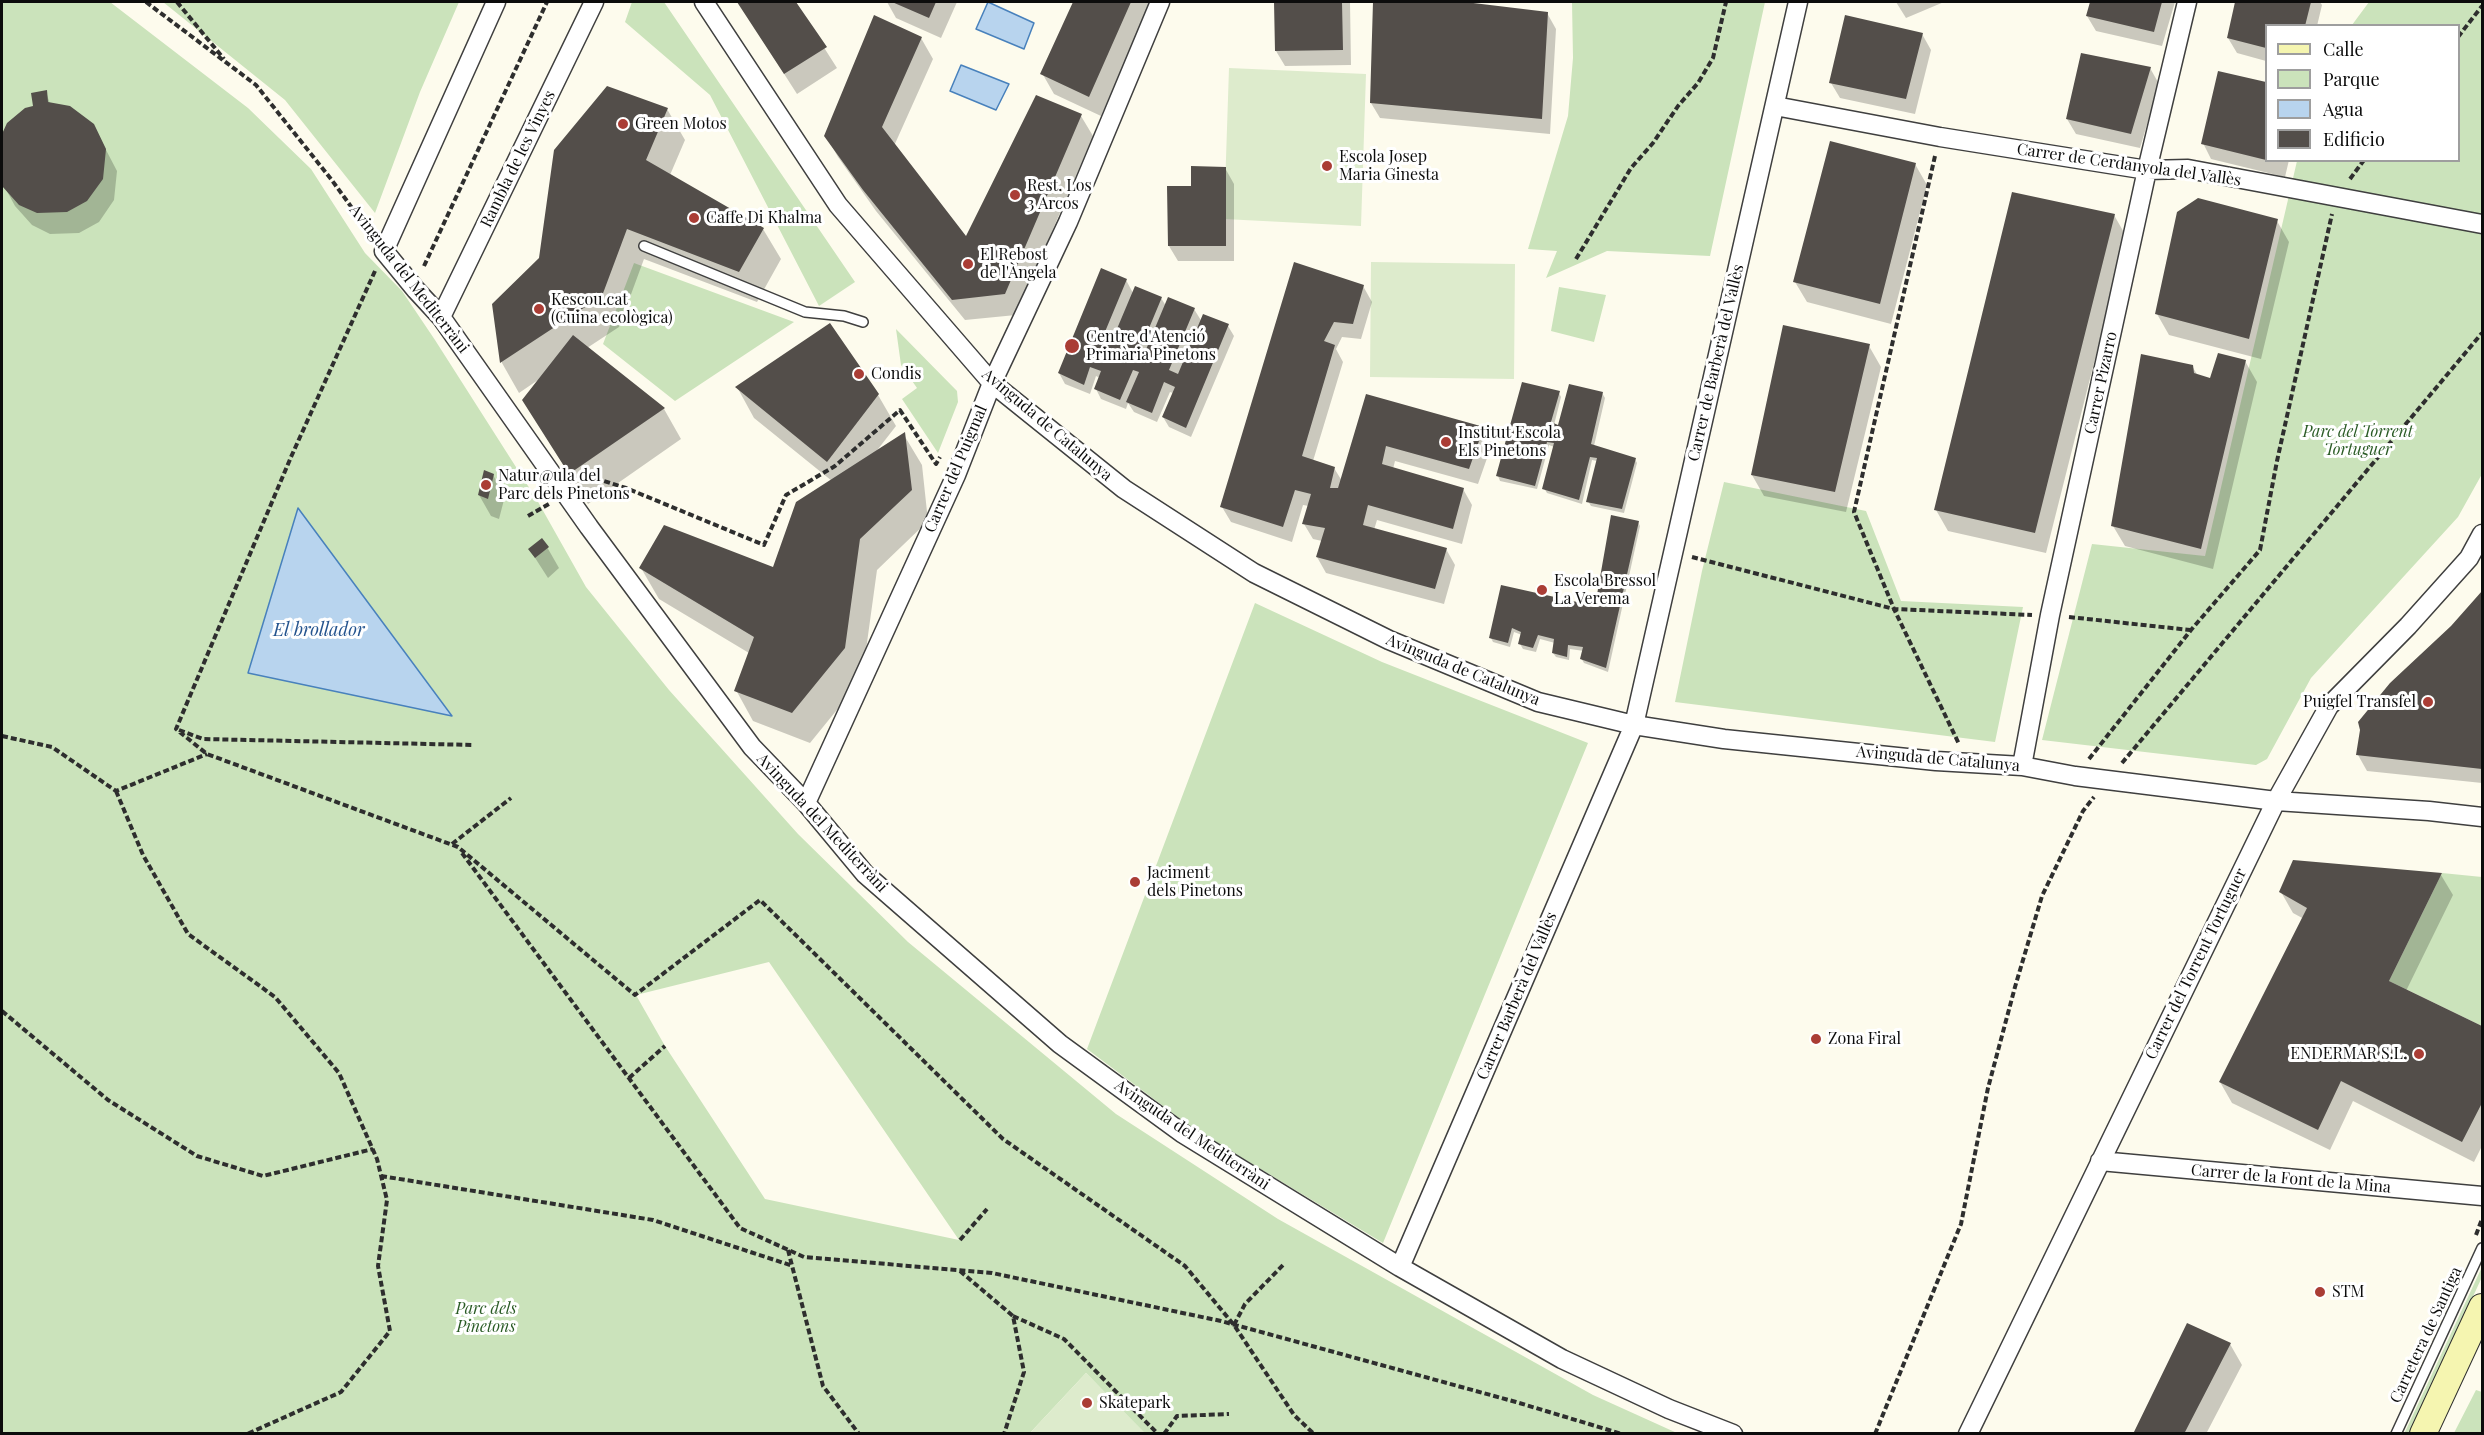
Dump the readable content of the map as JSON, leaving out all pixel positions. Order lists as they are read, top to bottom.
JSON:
{
  "streets": {
    "street": [
      "Rambla de les Vinyes",
      "Carrer de Cerdanyola del Vallès",
      "Avinguda del Mediterràni",
      "Carrer de Barberà del Vallès",
      "Carrer Pizarro",
      "Avinguda de Catalunya",
      "Carrer del Puigmal",
      "Carrer del Torrent Tortuguer",
      "Carrer Barberà del Vallès",
      "Carrer de la Font de la Mina"
    ],
    "lane": ["Carretera de Santiga"]
  },
  "crossings": [
    ["Rambla de les Vinyes", "Avinguda del Mediterràni"],
    ["Carrer de Cerdanyola del Vallès", "Carrer de Barberà del Vallès"],
    ["Carrer de Cerdanyola del Vallès", "Carrer Pizarro"],
    ["Avinguda del Mediterràni", "Carrer del Puigmal"],
    ["Avinguda del Mediterràni", "Carrer Barberà del Vallès"],
    ["Carrer de Barberà del Vallès", "Avinguda de Catalunya"],
    ["Carrer de Barberà del Vallès", "Carrer Barberà del Vallès"],
    ["Carrer Pizarro", "Avinguda de Catalunya"],
    ["Avinguda de Catalunya", "Carrer del Puigmal"],
    ["Avinguda de Catalunya", "Carrer del Torrent Tortuguer"],
    ["Avinguda de Catalunya", "Carrer Barberà del Vallès"],
    ["Carrer del Torrent Tortuguer", "Carrer de la Font de la Mina"]
  ],
  "water": ["El brollador"],
  "parks": ["Parc del Torrent Tortuguer", "Parc dels Pinetons"],
  "places": [
    "Green Motos",
    "Escola Josep Maria Ginesta",
    "Rest. Los 3 Arcos",
    "Caffe Di Khalma",
    "El Rebost de l'Àngela",
    "Kescou.cat (Cuina ecològica)",
    "Centre d'Atenció Primària Pinetons",
    "Condis",
    "Institut Escola Els Pinetons",
    "Natur@ula del Parc dels Pinetons",
    "Escola Bressol La Verema",
    "Puigfel Transfel",
    "Jaciment dels Pinetons",
    "Zona Firal",
    "ENDERMAR S.L.",
    "STM",
    "Skatepark"
  ],
  "legend": [
    "Calle",
    "Parque",
    "Agua",
    "Edificio"
  ]
}
